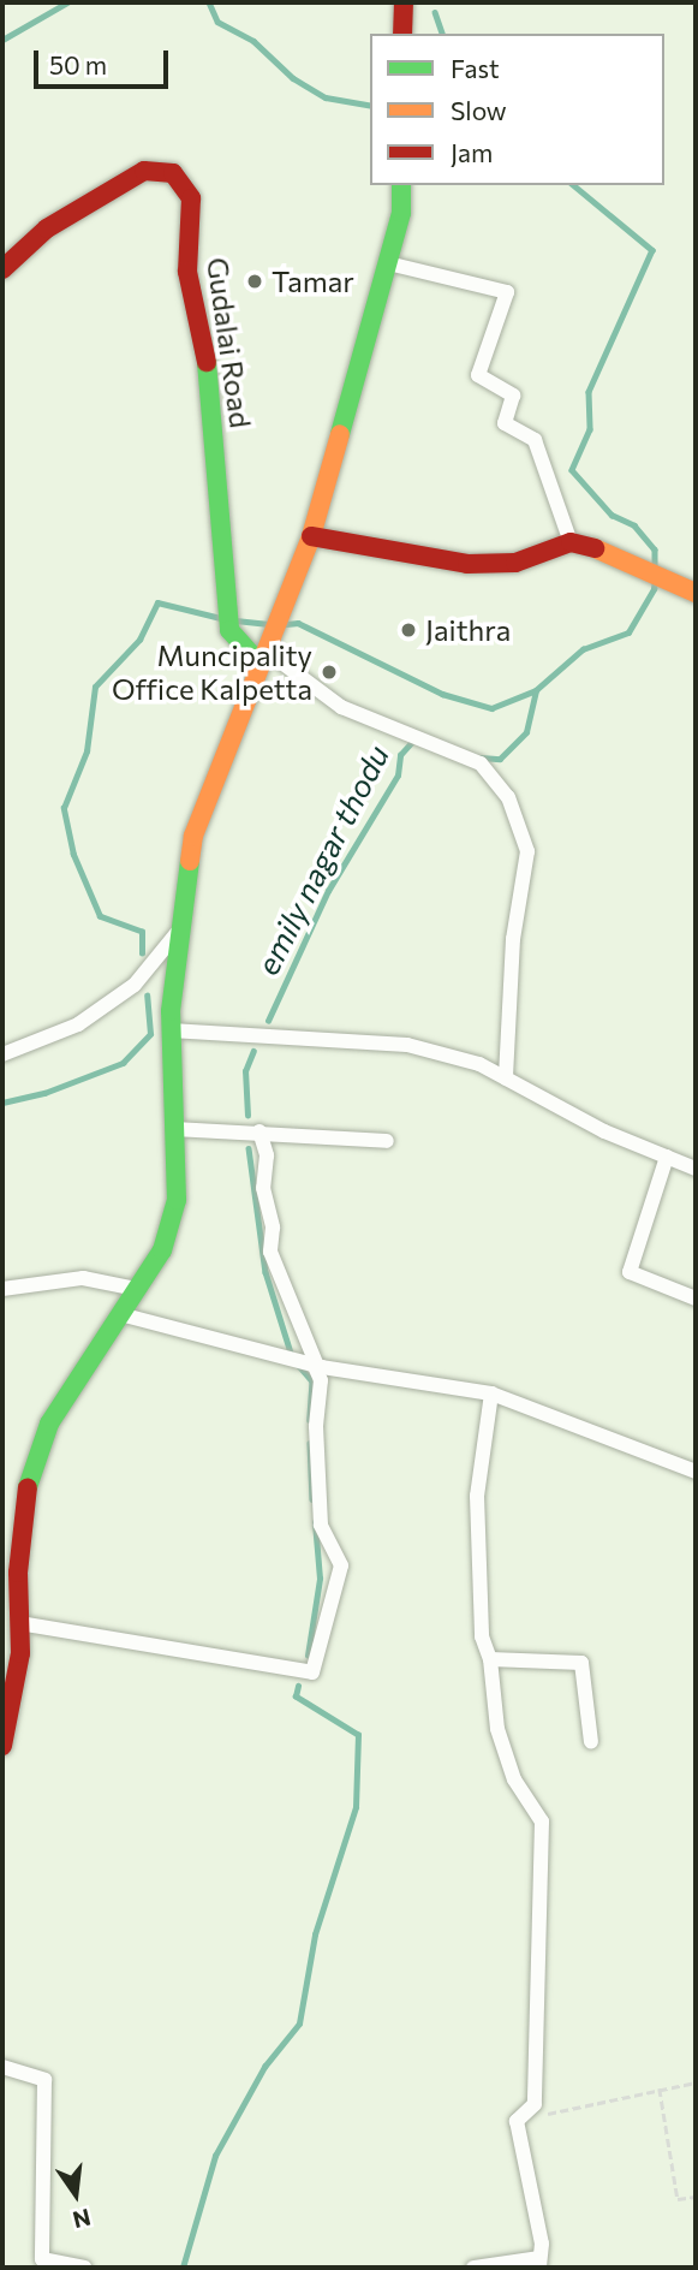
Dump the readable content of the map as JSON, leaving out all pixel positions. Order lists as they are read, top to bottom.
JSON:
{
  "streets": {
    "main road": ["Gudalai Road"]
  },
  "water": ["emily nagar thodu"],
  "places": ["Tamar", "Jaithra", "Muncipality Office Kalpetta"],
  "legend": ["Fast", "Slow", "Jam"],
  "scale_bar": "50 m",
  "north": "bottom"
}
